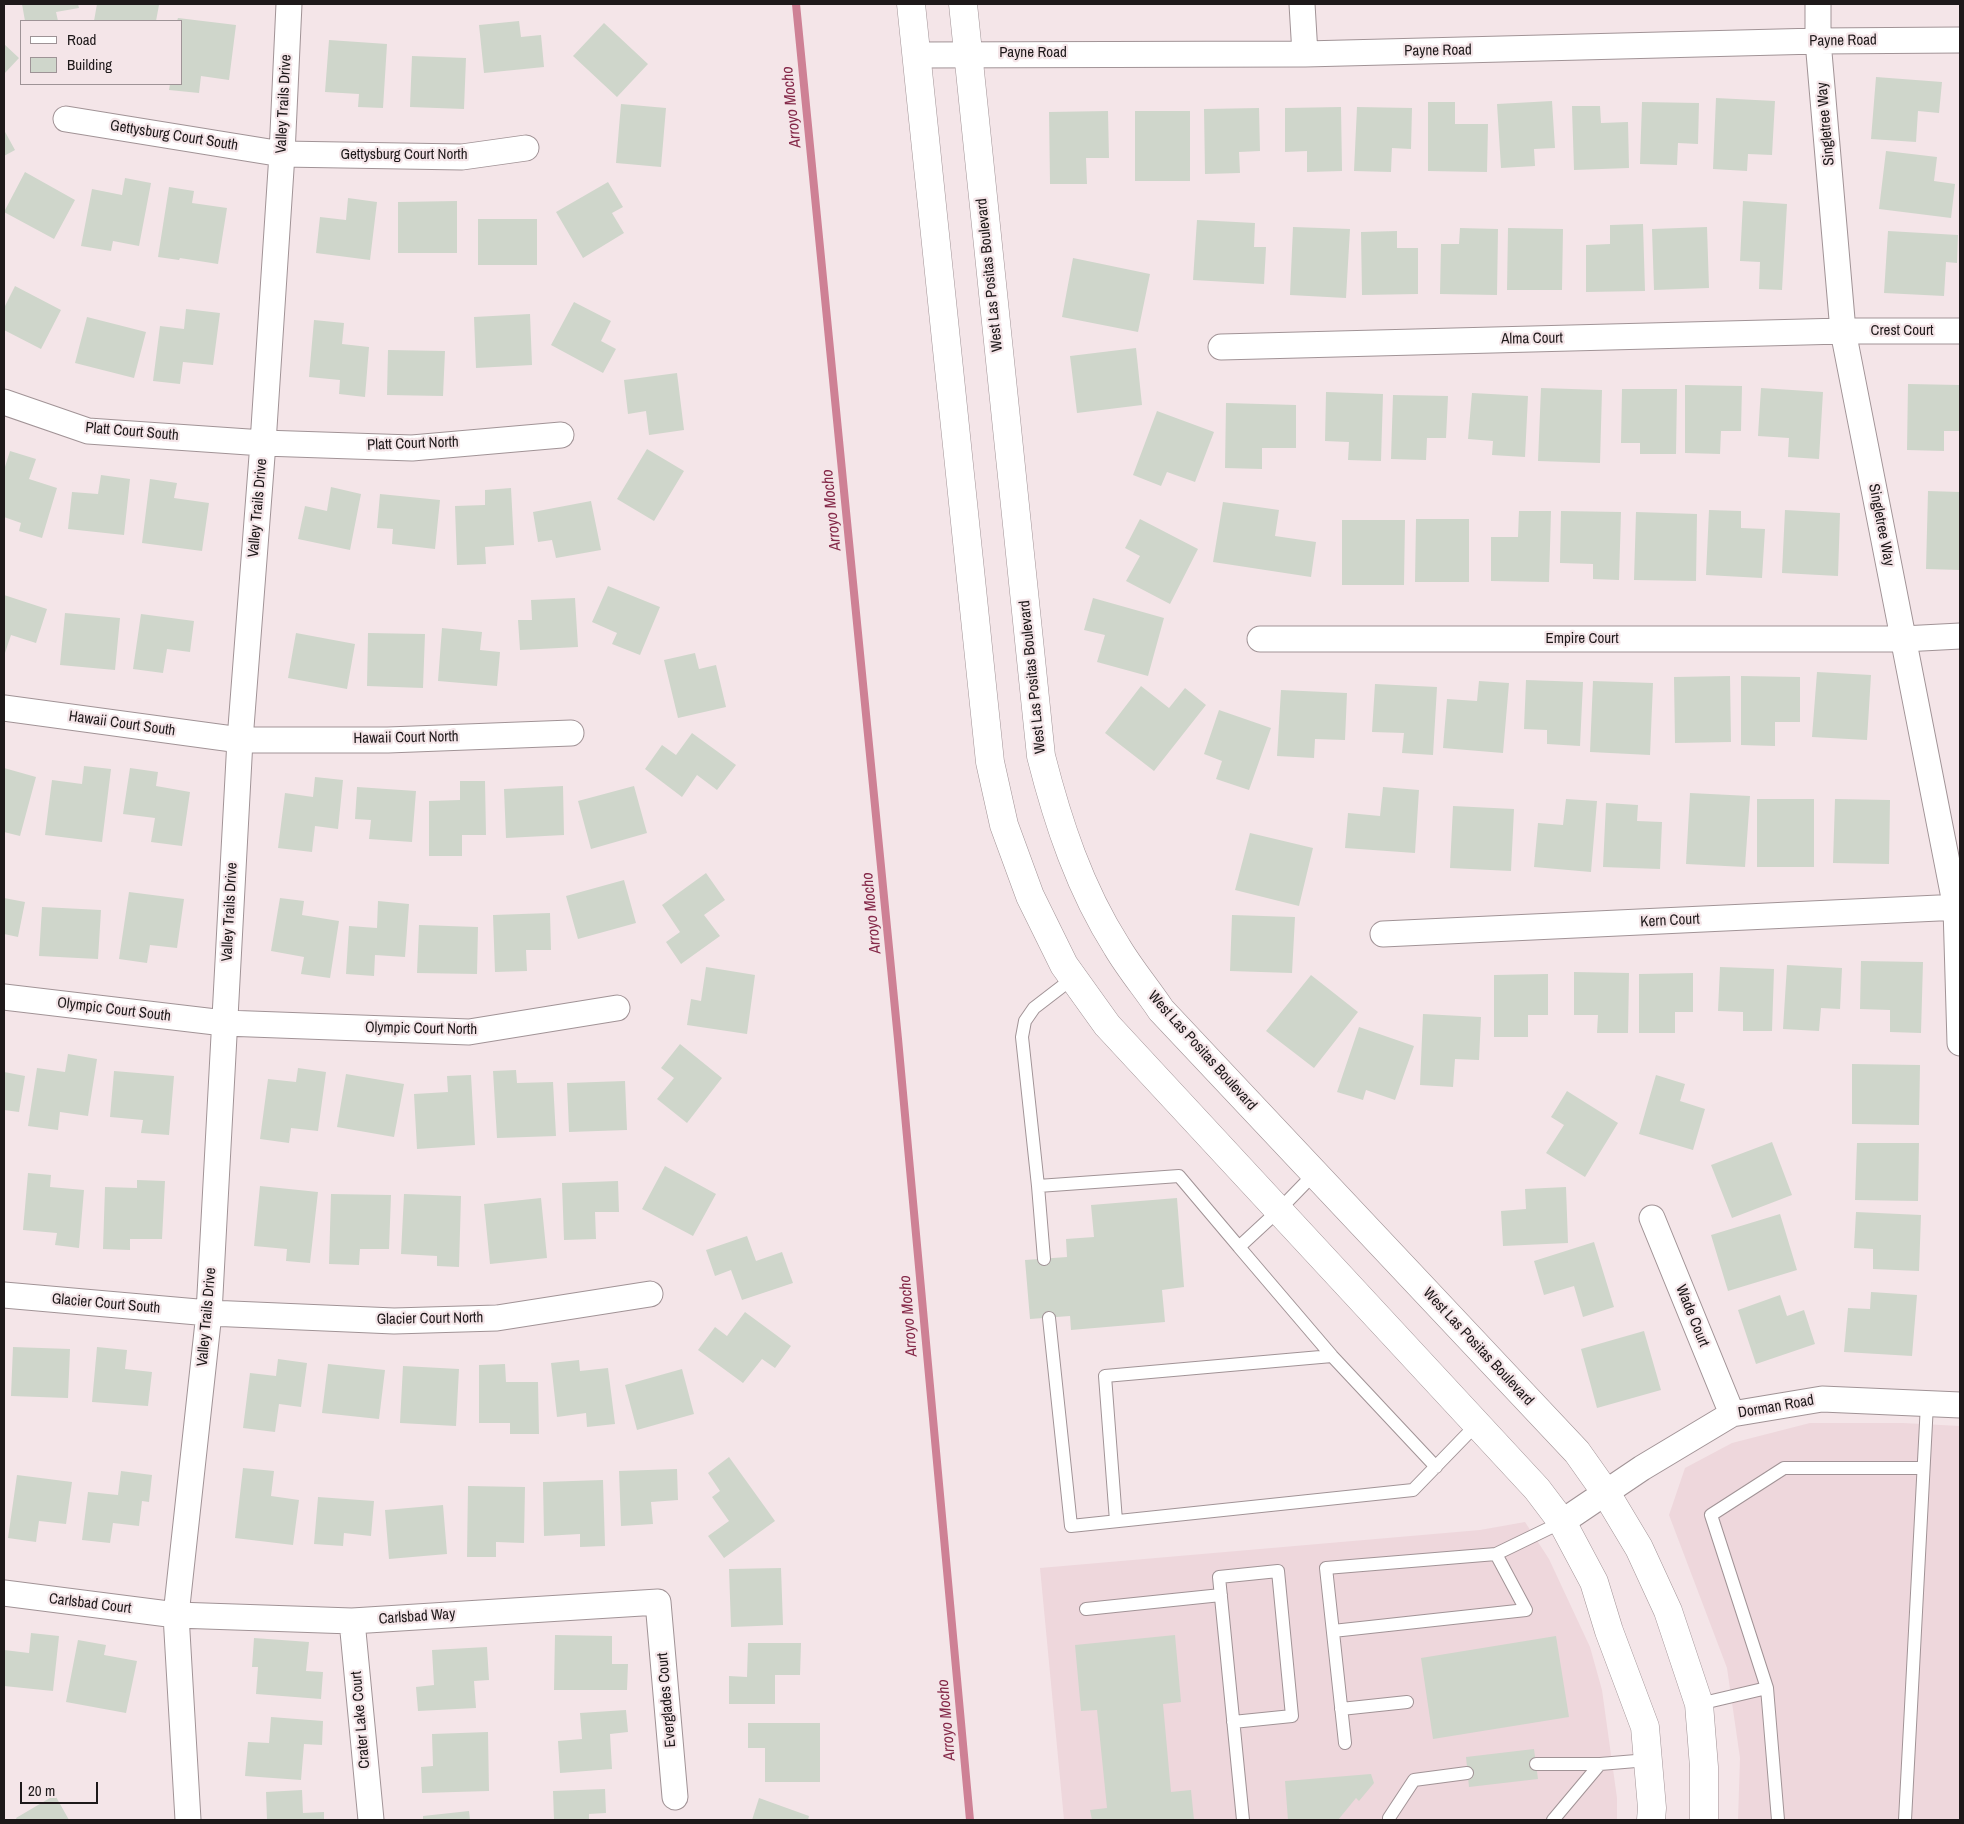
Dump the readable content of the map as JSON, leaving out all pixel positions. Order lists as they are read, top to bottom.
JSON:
{
  "streets": {
    "main road": ["West Las Positas Boulevard"],
    "street": [
      "Payne Road",
      "Valley Trails Drive",
      "Singletree Way",
      "Gettysburg Court South",
      "Gettysburg Court North",
      "Crest Court",
      "Alma Court",
      "Platt Court South",
      "Platt Court North",
      "Empire Court",
      "Hawaii Court South",
      "Hawaii Court North",
      "Kern Court",
      "Olympic Court South",
      "Olympic Court North",
      "Glacier Court South",
      "Wade Court",
      "Glacier Court North",
      "Dorman Road",
      "Carlsbad Court",
      "Carlsbad Way",
      "Everglades Court",
      "Crater Lake Court"
    ]
  },
  "crossings": [
    ["Payne Road", "Singletree Way"],
    ["Payne Road", "West Las Positas Boulevard"],
    ["Valley Trails Drive", "Gettysburg Court South"],
    ["Valley Trails Drive", "Gettysburg Court North"],
    ["Valley Trails Drive", "Platt Court South"],
    ["Valley Trails Drive", "Platt Court North"],
    ["Valley Trails Drive", "Hawaii Court South"],
    ["Valley Trails Drive", "Hawaii Court North"],
    ["Valley Trails Drive", "Olympic Court South"],
    ["Valley Trails Drive", "Olympic Court North"],
    ["Valley Trails Drive", "Glacier Court South"],
    ["Valley Trails Drive", "Glacier Court North"],
    ["Valley Trails Drive", "Carlsbad Court"],
    ["Valley Trails Drive", "Carlsbad Way"],
    ["Singletree Way", "Crest Court"],
    ["Singletree Way", "Alma Court"],
    ["Singletree Way", "Empire Court"],
    ["Singletree Way", "Kern Court"],
    ["Gettysburg Court South", "Gettysburg Court North"],
    ["West Las Positas Boulevard", "Dorman Road"],
    ["Crest Court", "Alma Court"],
    ["Platt Court South", "Platt Court North"],
    ["Hawaii Court South", "Hawaii Court North"],
    ["Olympic Court South", "Olympic Court North"],
    ["Glacier Court South", "Glacier Court North"],
    ["Wade Court", "Dorman Road"],
    ["Carlsbad Court", "Carlsbad Way"],
    ["Carlsbad Way", "Everglades Court"],
    ["Carlsbad Way", "Crater Lake Court"]
  ],
  "water": ["Arroyo Mocho"],
  "legend": ["Road", "Building"],
  "scale_bar": "20 m"
}
